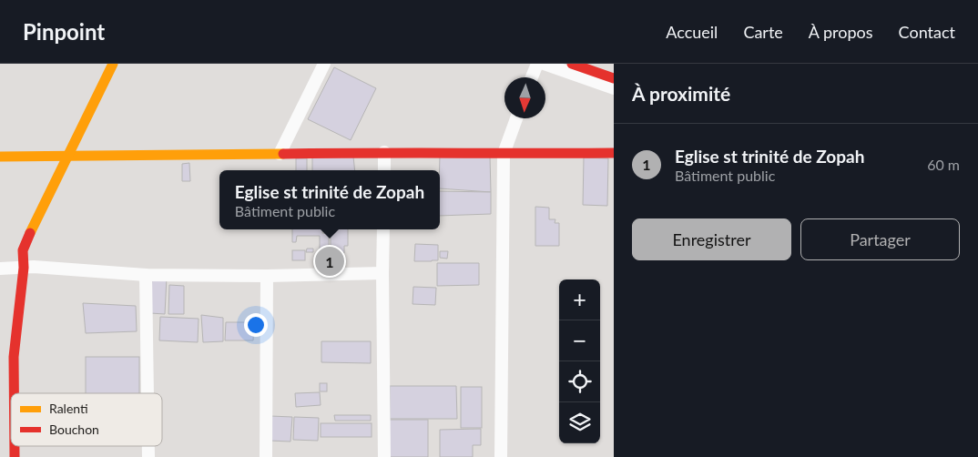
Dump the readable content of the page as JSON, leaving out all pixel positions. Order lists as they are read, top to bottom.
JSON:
{
  "legend": ["Ralenti", "Bouchon"],
  "north": "bottom",
  "page": {
    "header": "Pinpoint",
    "nav": [
      "Accueil",
      "Carte",
      "À propos",
      "Contact"
    ],
    "heading": "À proximité",
    "list": [
      {
        "mark": "1",
        "name": "Eglise st trinité de Zopah",
        "note": "Bâtiment public",
        "value": "60 m"
      }
    ],
    "popup": ["Eglise st trinité de Zopah", "Bâtiment public"],
    "buttons": ["Enregistrer", "Partager"],
    "pins": "1",
    "map_buttons": ["+", "−"]
  }
}
